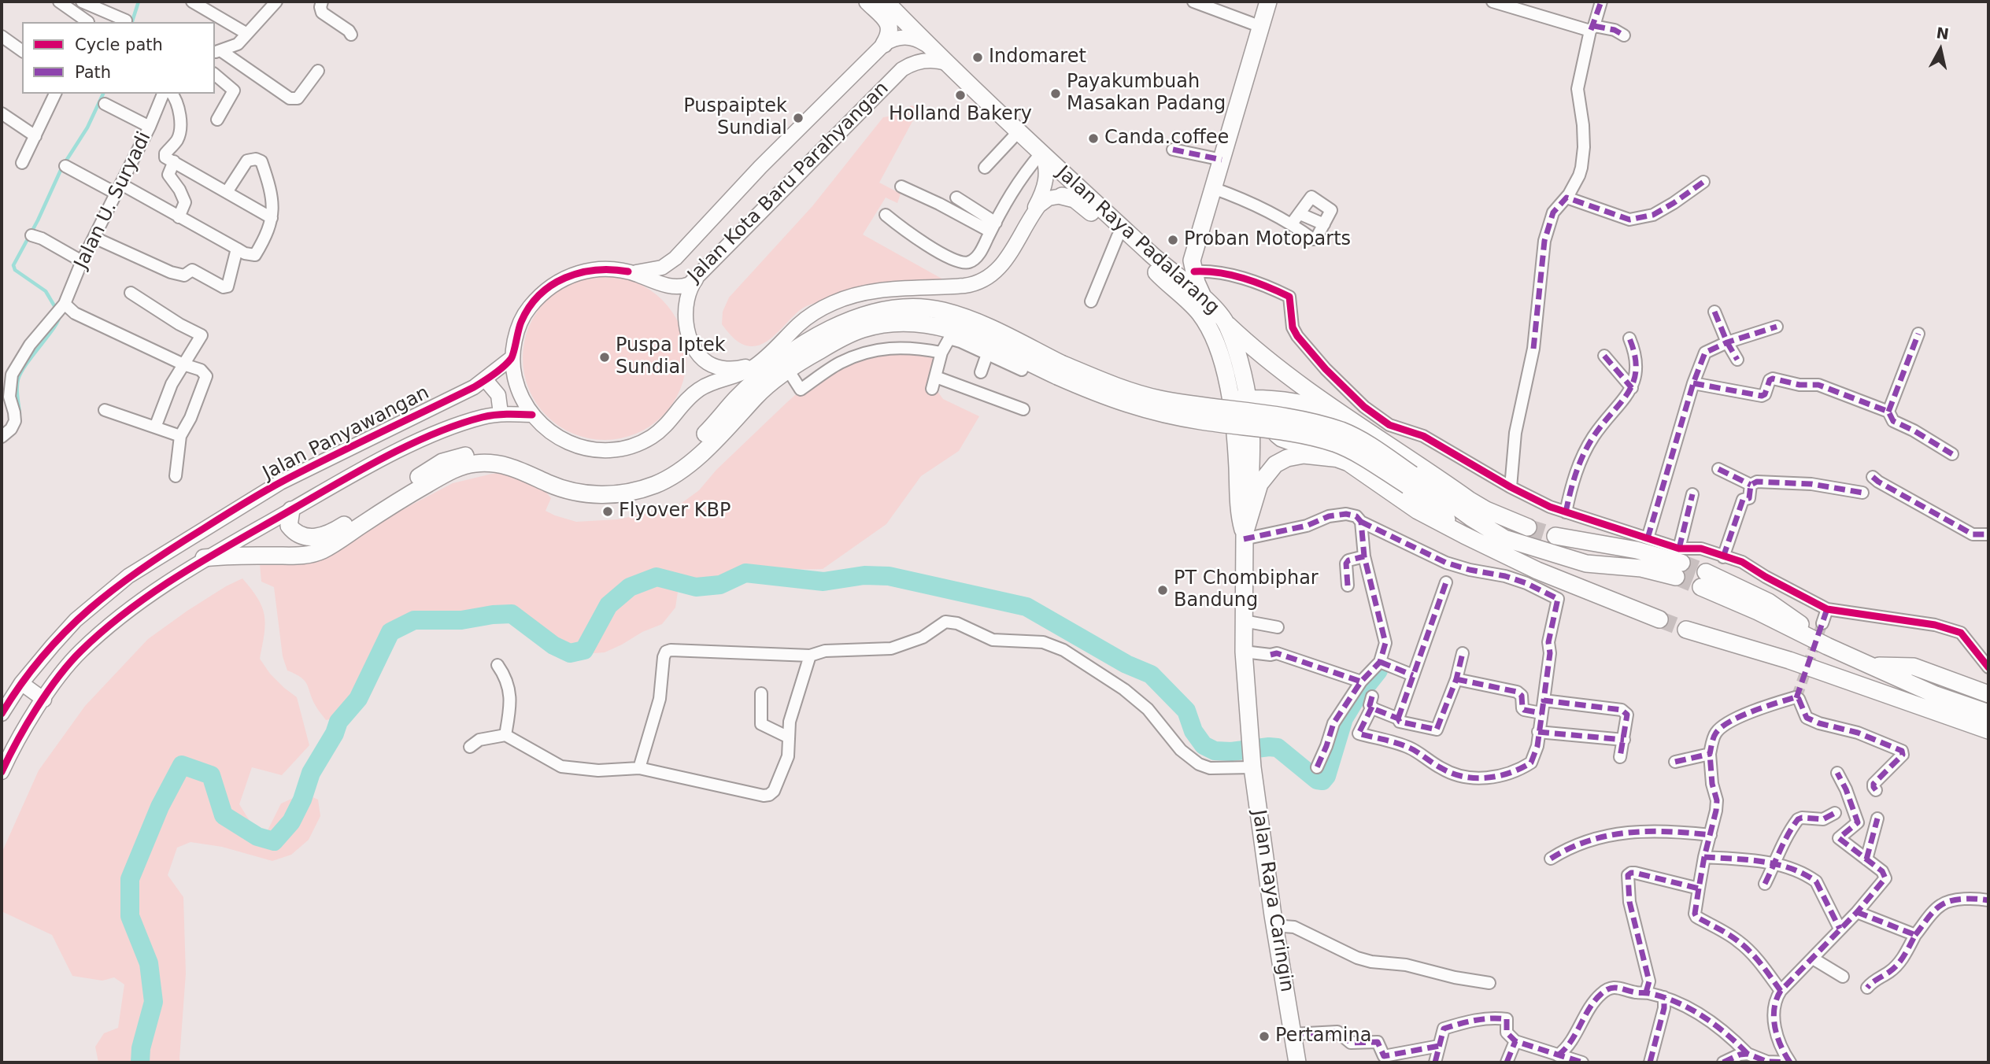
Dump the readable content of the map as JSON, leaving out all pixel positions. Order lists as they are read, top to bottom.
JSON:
{
  "streets": {
    "highway": ["Jalan Raya Padalarang", "Jalan Raya Caringin"],
    "main road": ["Jalan Kota Baru Parahyangan", "Jalan Panyawangan"],
    "street": ["Jalan U. Suryadi"]
  },
  "crossings": [
    ["Jalan Kota Baru Parahyangan", "Jalan Raya Padalarang"],
    ["Jalan Kota Baru Parahyangan", "Jalan Panyawangan"],
    ["Jalan Raya Padalarang", "Jalan Raya Caringin"]
  ],
  "places": [
    "Indomaret",
    "Payakumbuah Masakan Padang",
    "Holland Bakery",
    "Puspaiptek Sundial",
    "Canda.coffee",
    "Proban Motoparts",
    "Puspa Iptek Sundial",
    "Flyover KBP",
    "PT Chombiphar Bandung",
    "Pertamina"
  ],
  "legend": ["Cycle path", "Path"],
  "north": "top"
}
